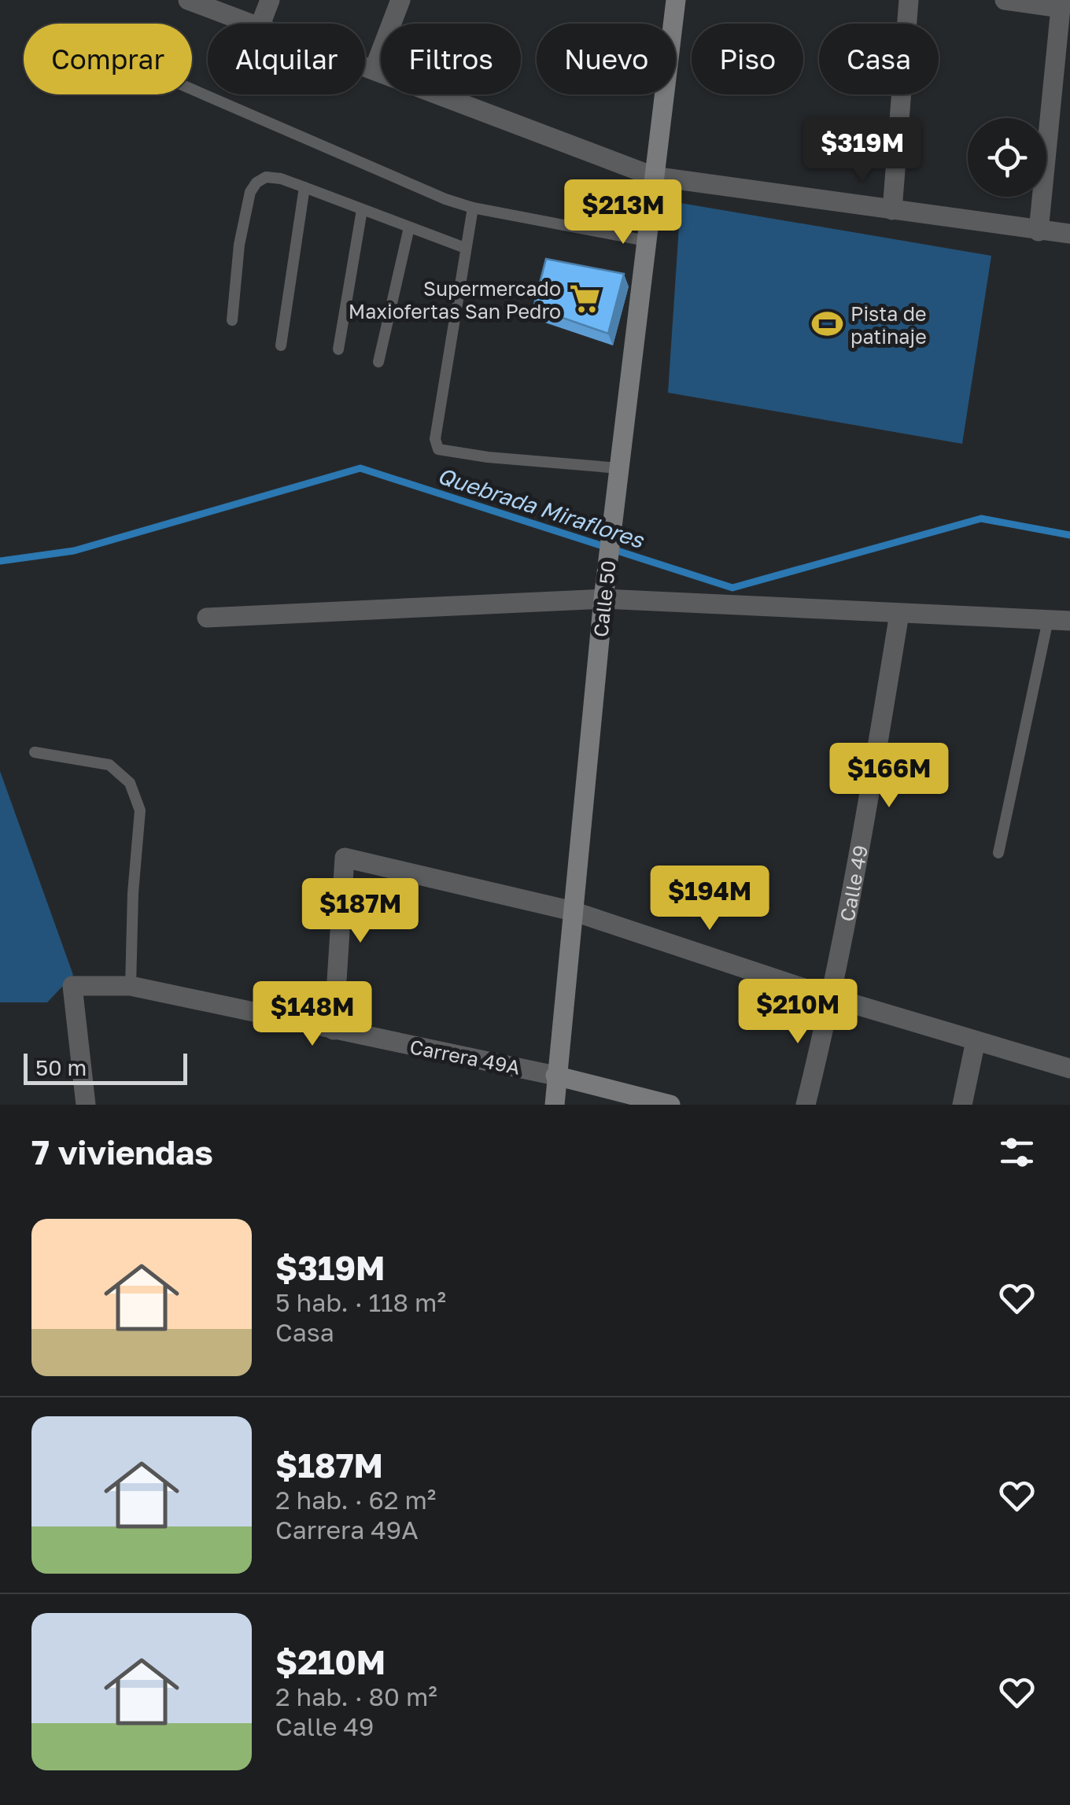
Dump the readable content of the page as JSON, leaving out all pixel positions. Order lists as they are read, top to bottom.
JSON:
{
  "streets": {
    "street": ["Calle 50", "Calle 49", "Carrera 49A"]
  },
  "crossings": [
    ["Calle 50", "Carrera 49A"]
  ],
  "water": ["Quebrada Miraflores"],
  "places": {
    "supermarket": ["Supermercado Maxiofertas San Pedro"],
    "sports": ["Pista de patinaje"]
  },
  "scale_bar": "50 m",
  "page": {
    "chip": [
      "Comprar",
      "Alquilar",
      "Filtros",
      "Nuevo",
      "Piso",
      "Casa"
    ],
    "price": [
      "$319M",
      "$213M",
      "$166M",
      "$194M",
      "$187M",
      "$210M",
      "$148M"
    ],
    "scale": "50 m",
    "heading": "7 viviendas",
    "list": [
      {
        "name": "$319M",
        "note": "5 hab. · 118 m² · Casa"
      },
      {
        "name": "$187M",
        "note": "2 hab. · 62 m² · Carrera 49A"
      },
      {
        "name": "$210M",
        "note": "2 hab. · 80 m² · Calle 49"
      }
    ]
  }
}
